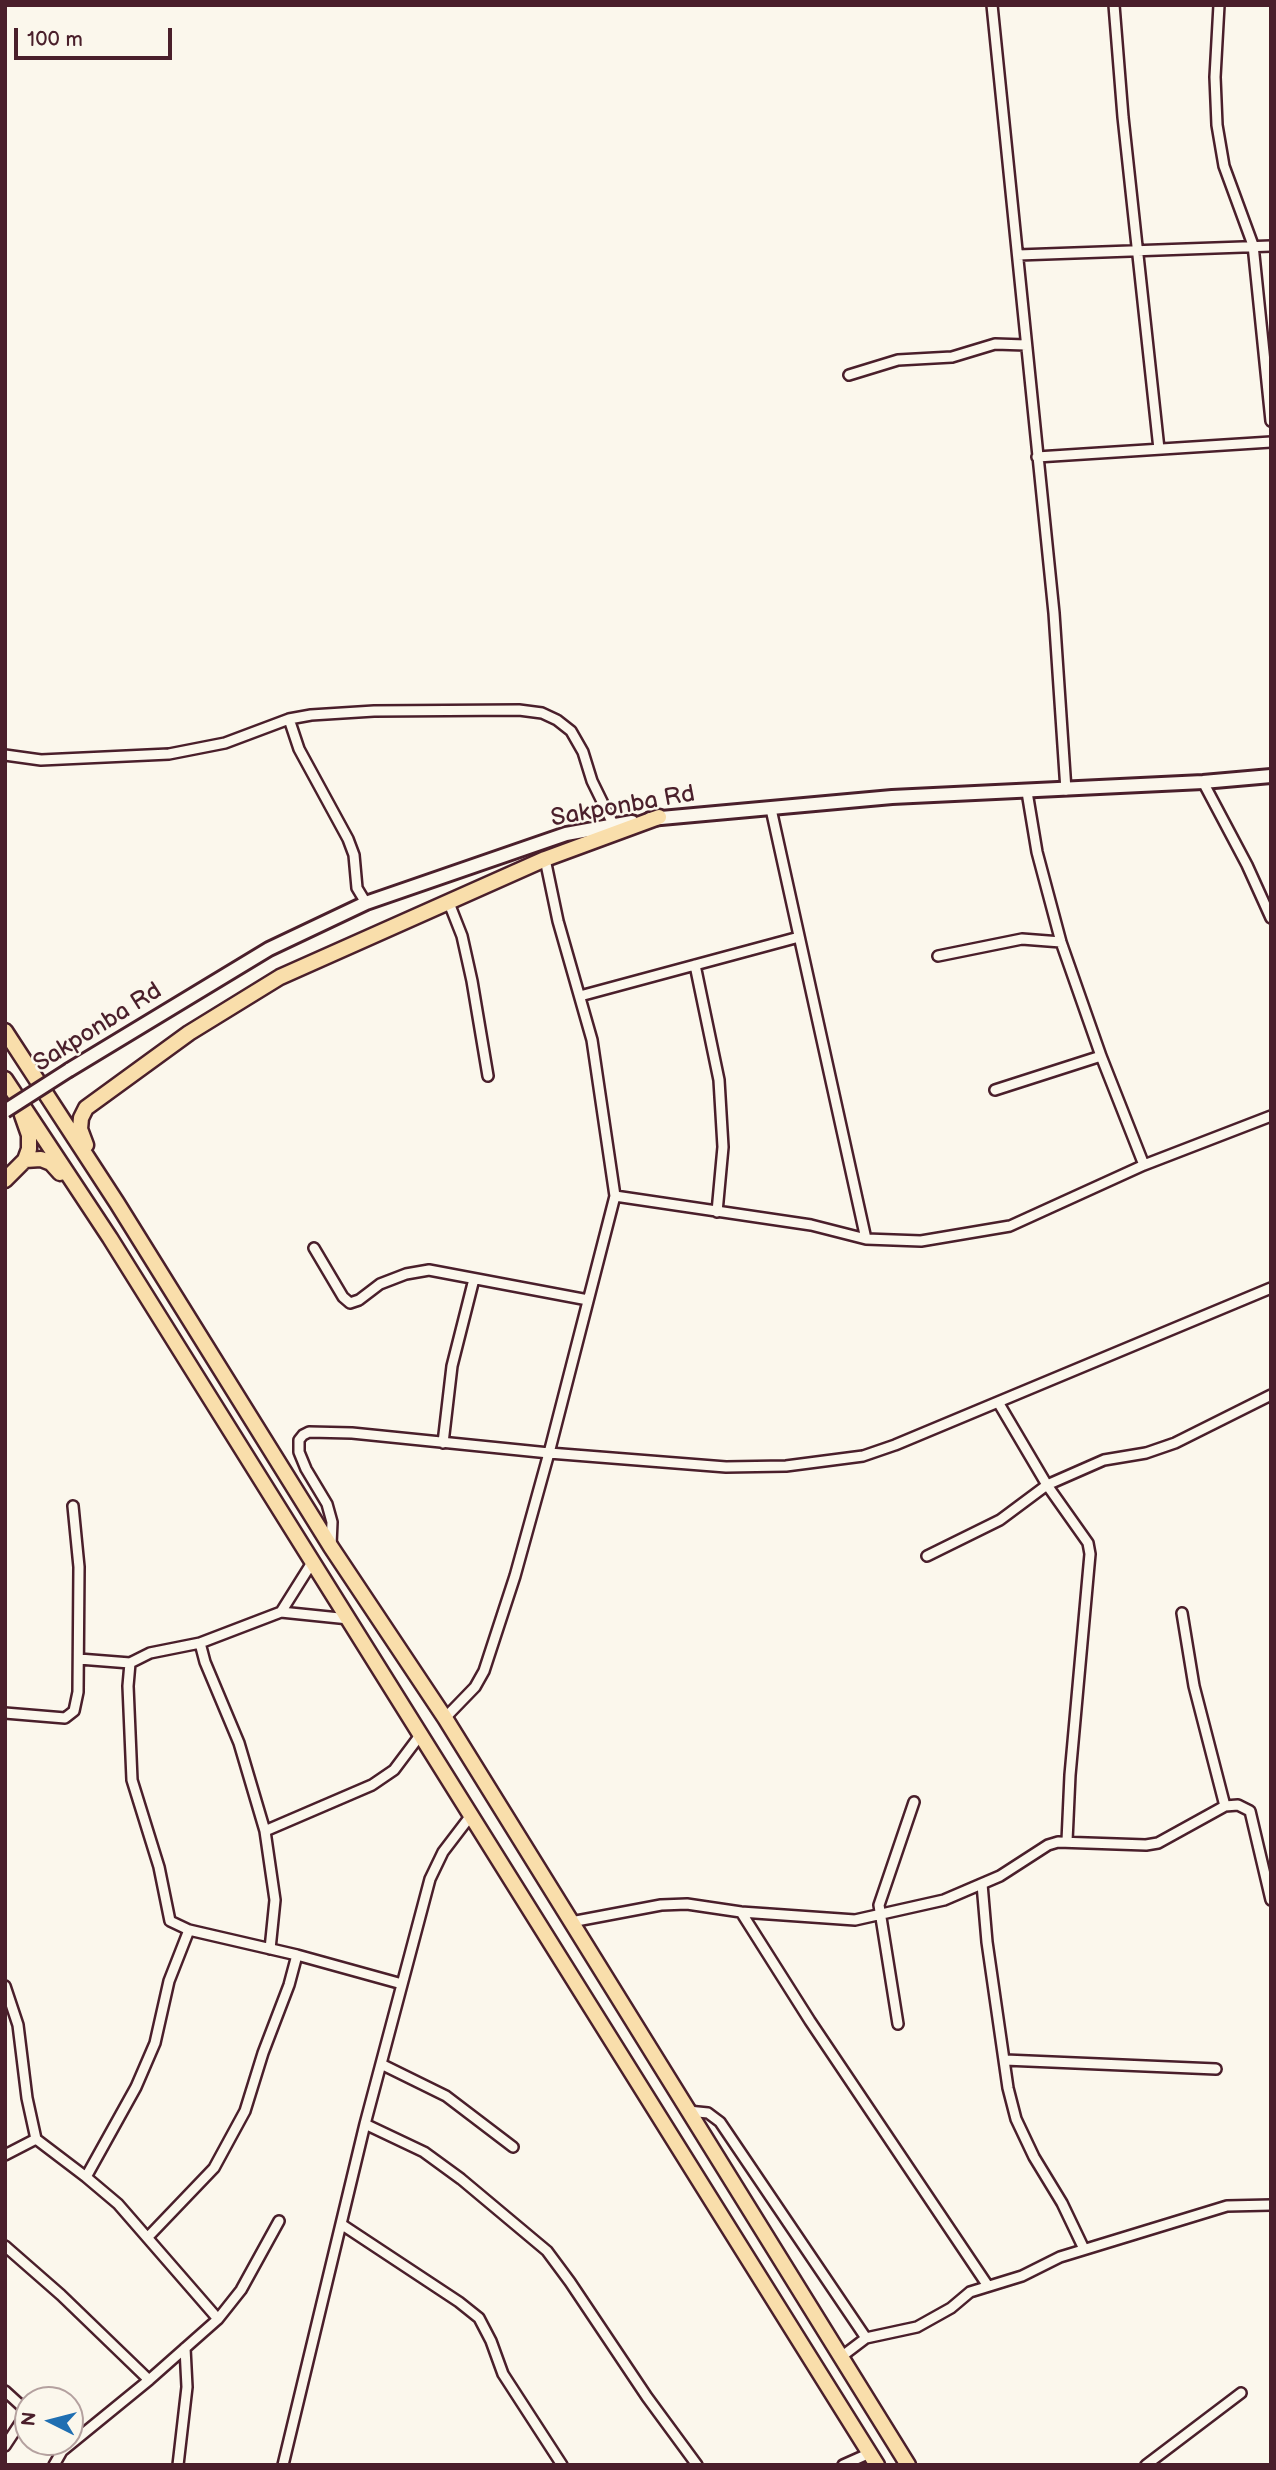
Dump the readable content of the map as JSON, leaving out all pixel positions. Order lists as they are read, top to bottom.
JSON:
{
  "streets": {
    "main road": ["Sakponba Rd"]
  },
  "scale_bar": "100 m",
  "north": "left"
}
